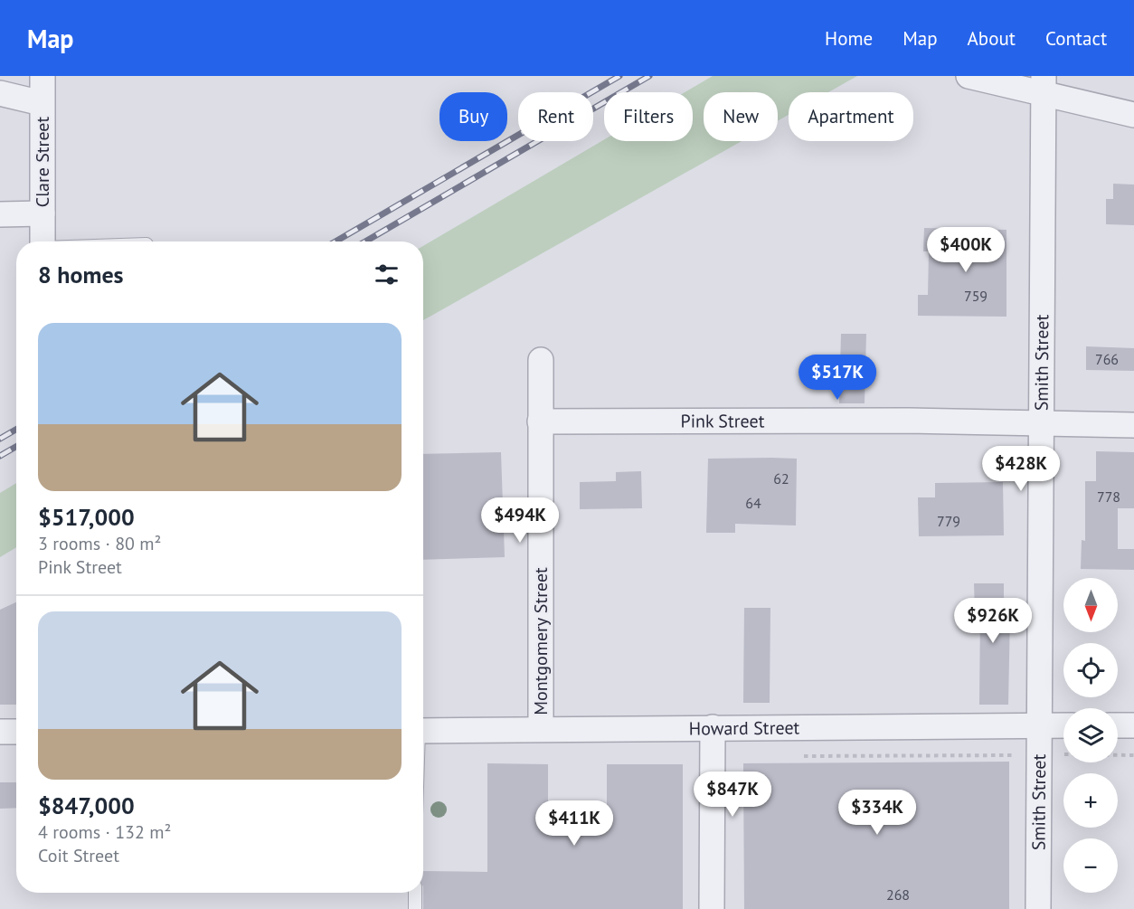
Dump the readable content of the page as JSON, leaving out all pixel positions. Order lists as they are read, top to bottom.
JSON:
{
  "streets": {
    "street": [
      "Clare Street",
      "Smith Street",
      "Pink Street",
      "Montgomery Street",
      "Howard Street"
    ]
  },
  "crossings": [
    ["Smith Street", "Pink Street"],
    ["Smith Street", "Howard Street"],
    ["Pink Street", "Montgomery Street"],
    ["Montgomery Street", "Howard Street"]
  ],
  "house_numbers": [
    "759",
    "766",
    "62",
    "778",
    "64",
    "779",
    "268"
  ],
  "north": "bottom",
  "page": {
    "header": "Map",
    "nav": [
      "Home",
      "Map",
      "About",
      "Contact"
    ],
    "chip": [
      "Buy",
      "Rent",
      "Filters",
      "New",
      "Apartment"
    ],
    "price": [
      "$400K",
      "$517K",
      "$428K",
      "$494K",
      "$926K",
      "$847K",
      "$334K",
      "$411K"
    ],
    "heading": "8 homes",
    "list": [
      {
        "name": "$517,000",
        "note": "3 rooms · 80 m² · Pink Street"
      },
      {
        "name": "$847,000",
        "note": "4 rooms · 132 m² · Coit Street"
      }
    ],
    "map_buttons": ["+", "−"]
  }
}
